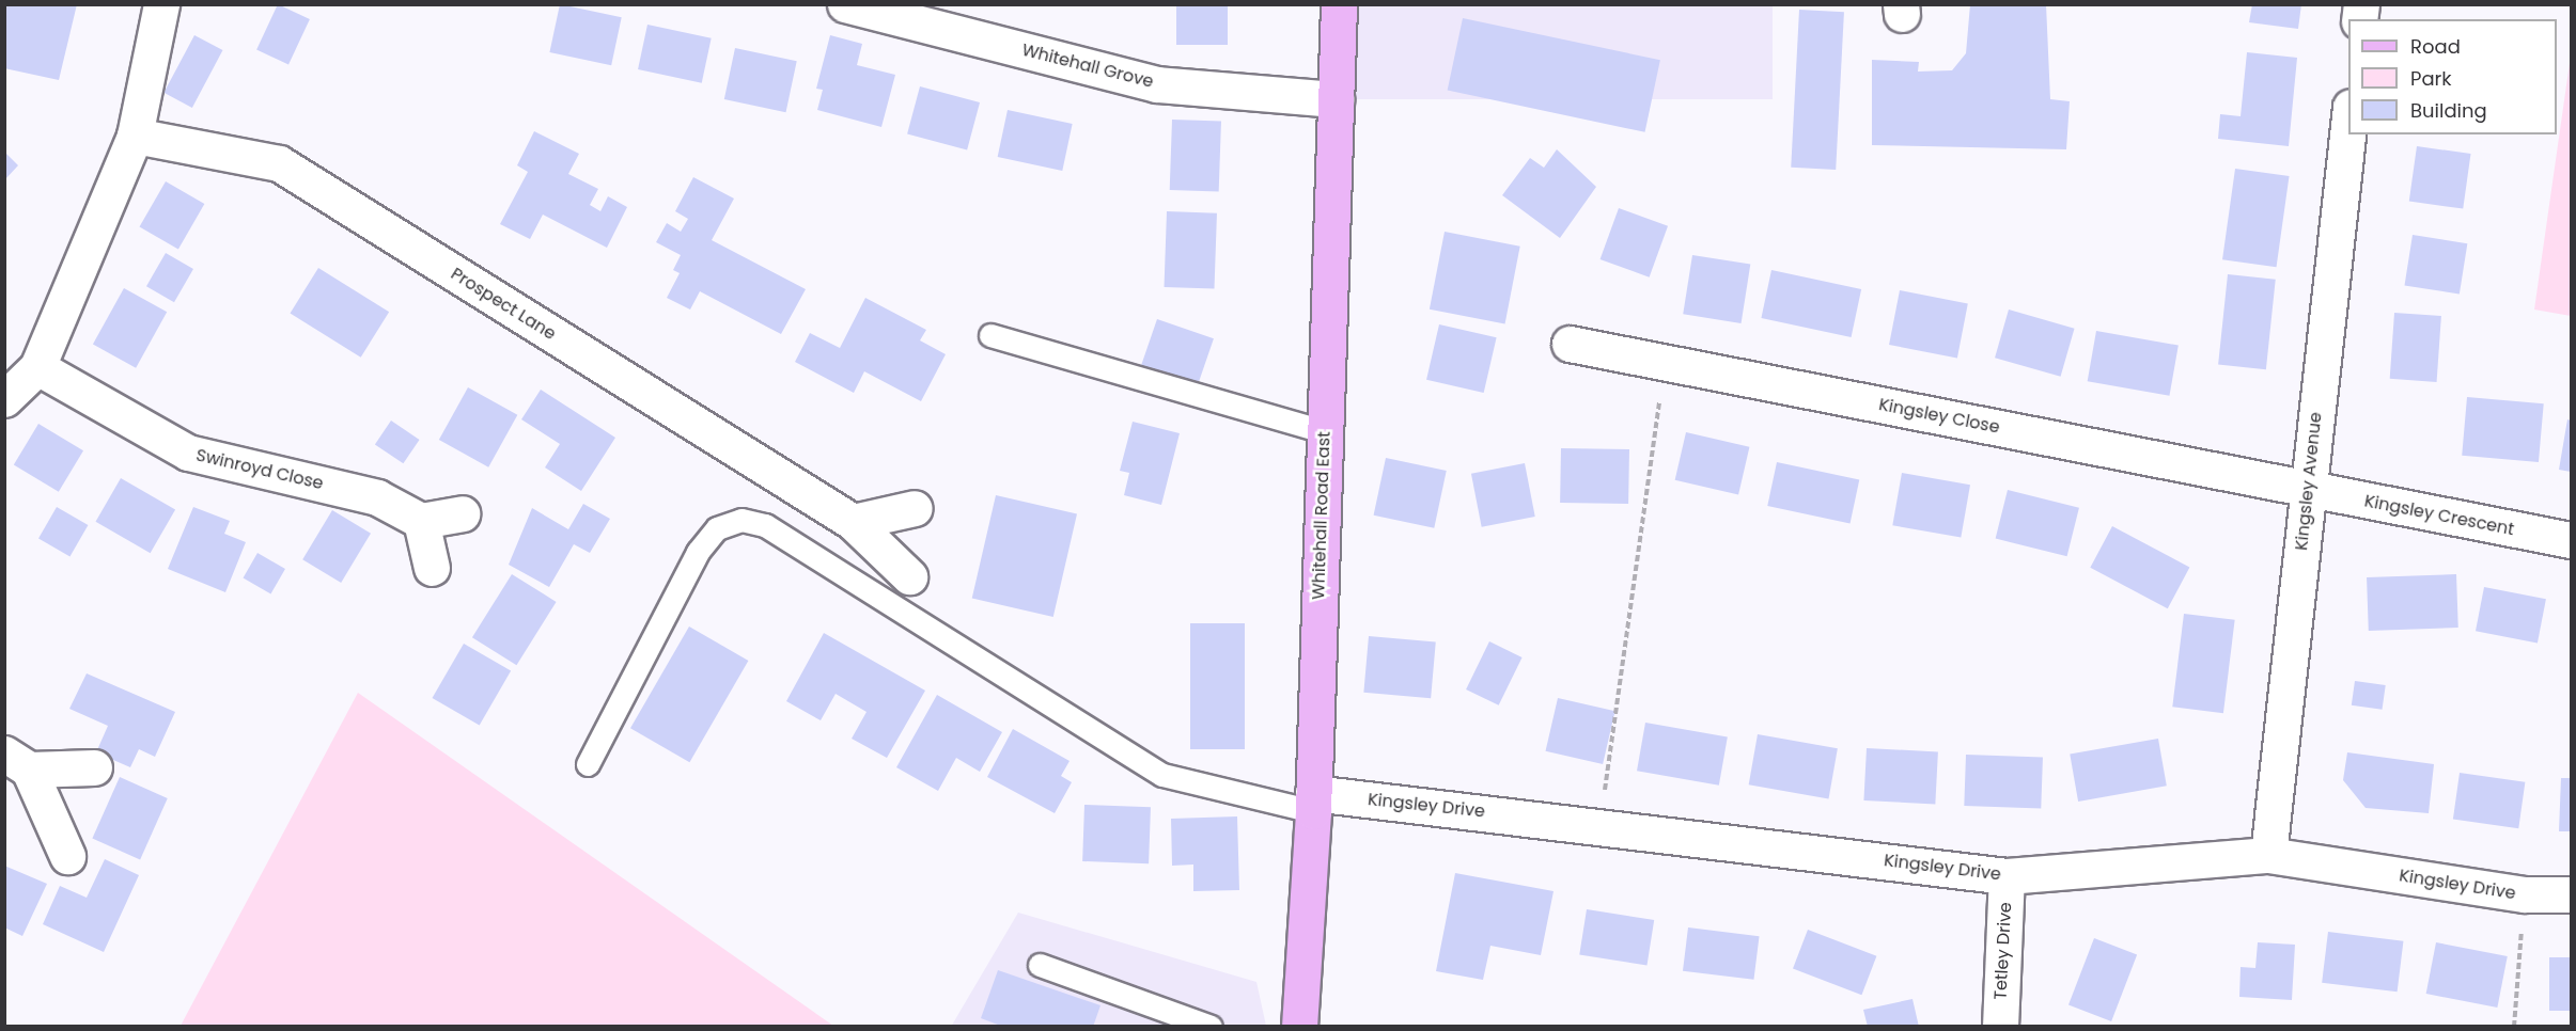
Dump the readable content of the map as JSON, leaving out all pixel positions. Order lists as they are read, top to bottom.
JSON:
{
  "streets": {
    "main road": ["Whitehall Road East"],
    "street": [
      "Whitehall Grove",
      "Prospect Lane",
      "Kingsley Close",
      "Swinroyd Close",
      "Kingsley Avenue",
      "Kingsley Crescent",
      "Kingsley Drive",
      "Tetley Drive"
    ]
  },
  "crossings": [
    ["Whitehall Grove", "Whitehall Road East"],
    ["Kingsley Close", "Kingsley Avenue"],
    ["Kingsley Close", "Kingsley Crescent"],
    ["Kingsley Avenue", "Kingsley Crescent"],
    ["Kingsley Avenue", "Kingsley Drive"],
    ["Whitehall Road East", "Kingsley Drive"],
    ["Kingsley Drive", "Tetley Drive"]
  ],
  "legend": ["Road", "Park", "Building"]
}
